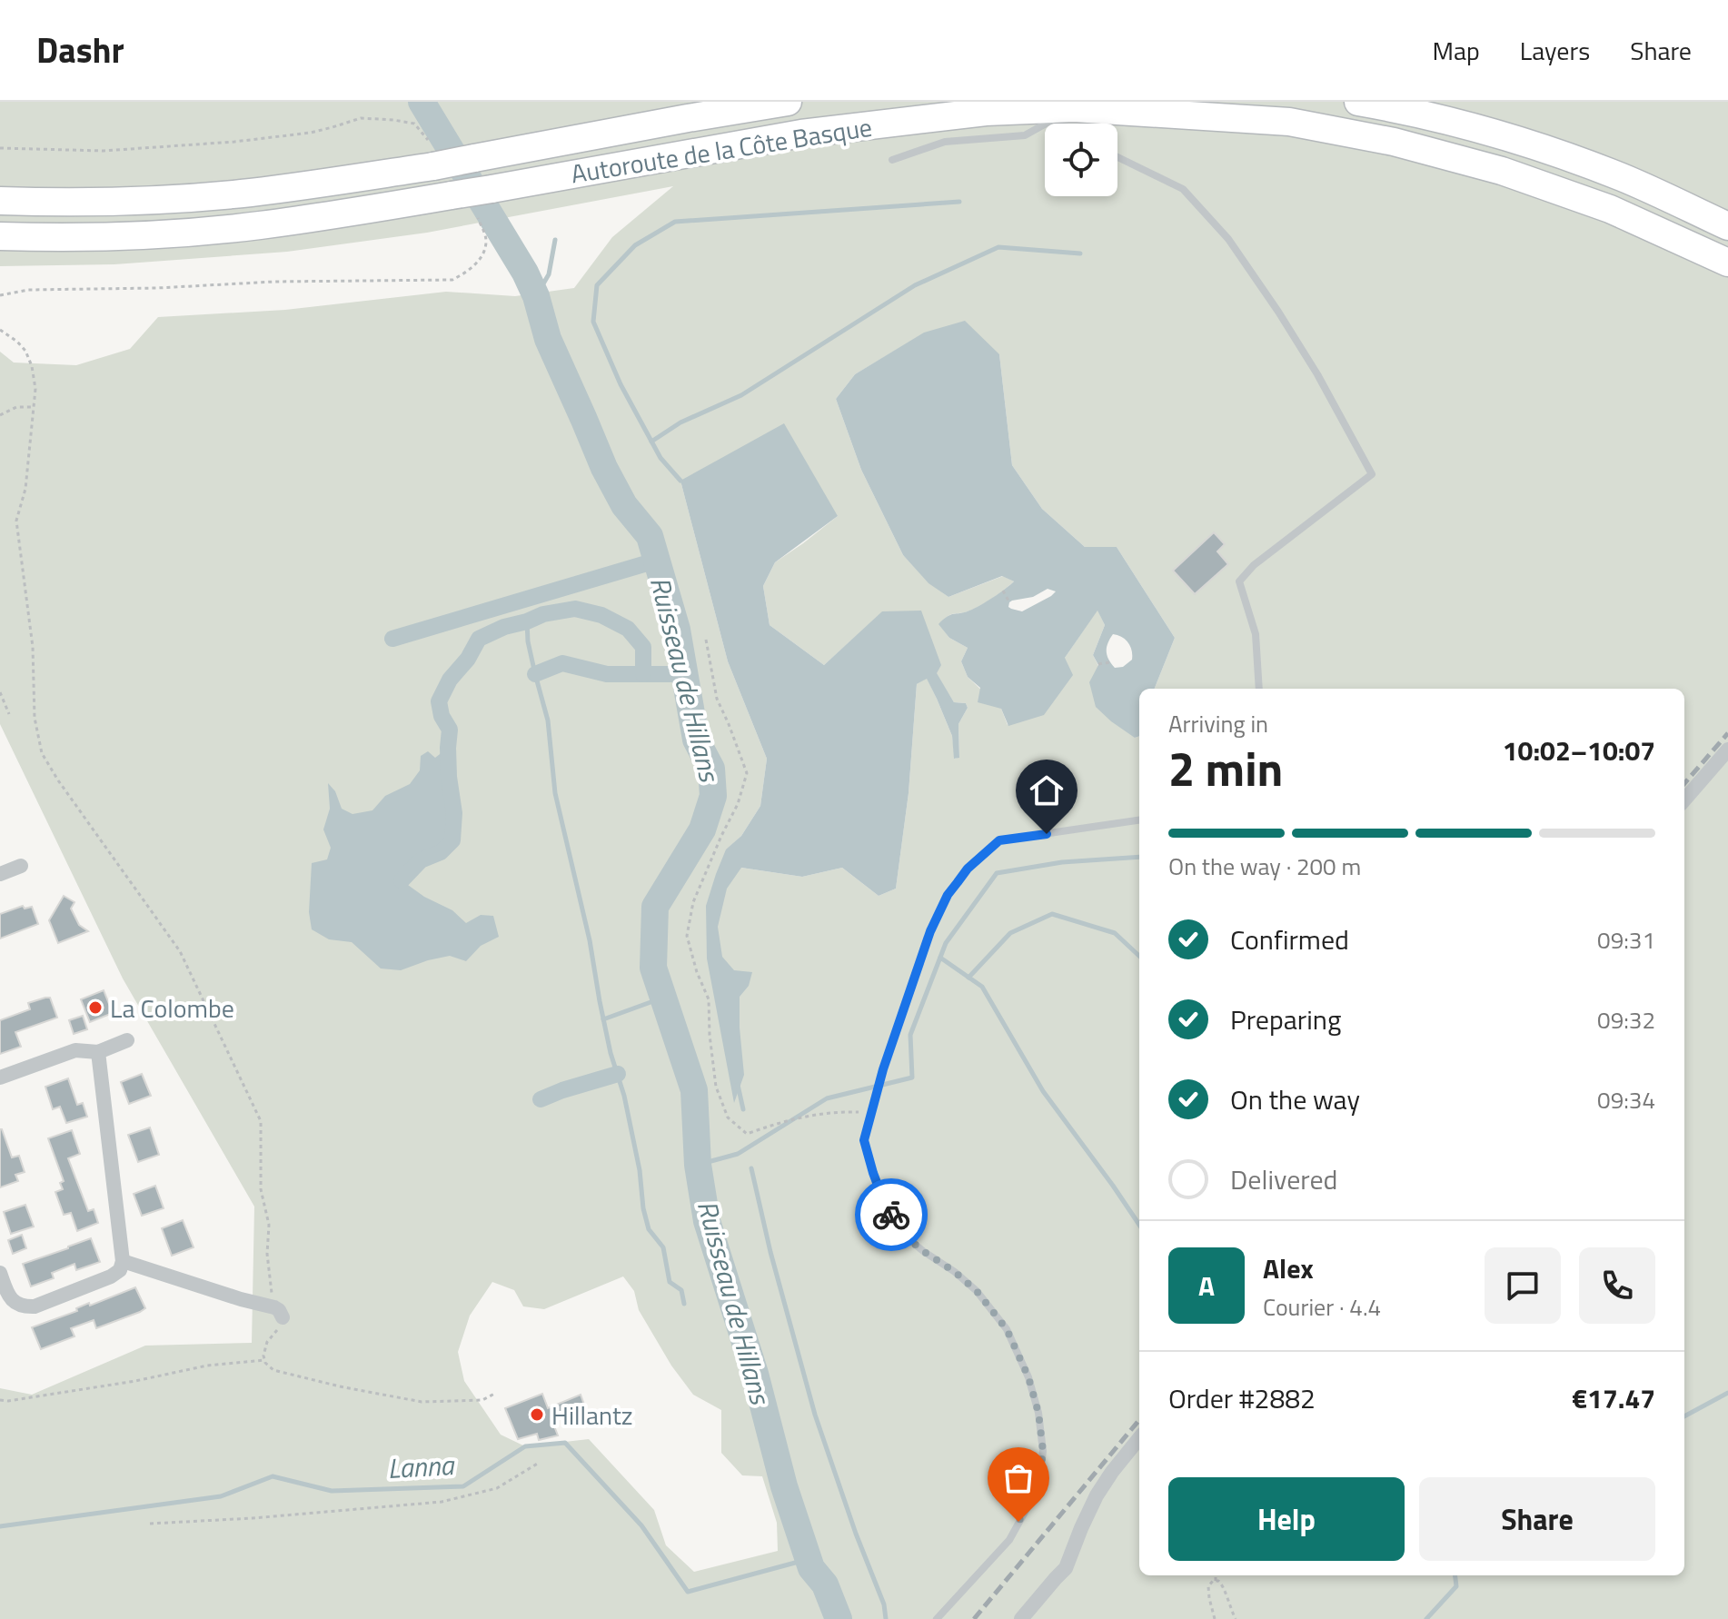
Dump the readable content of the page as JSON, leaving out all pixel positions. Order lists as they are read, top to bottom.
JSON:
{
  "streets": {
    "highway": ["Autoroute de la Côte Basque"]
  },
  "water": ["Ruisseau de Hillans", "Lanna"],
  "places": ["La Colombe", "Hillantz"],
  "page": {
    "header": "Dashr",
    "nav": ["Map", "Layers", "Share"],
    "heading": ["2 min", "Arriving in", "10:02–10:07"],
    "panel": [
      "Alex",
      "Courier · 4.4",
      "Order #2882",
      "€17.47"
    ],
    "bar": "On the way · 200 m",
    "list": [
      ["Confirmed", "09:31"],
      ["Preparing", "09:32"],
      ["On the way", "09:34"],
      "Delivered"
    ],
    "round": "A",
    "buttons": ["Help", "Share"]
  }
}
